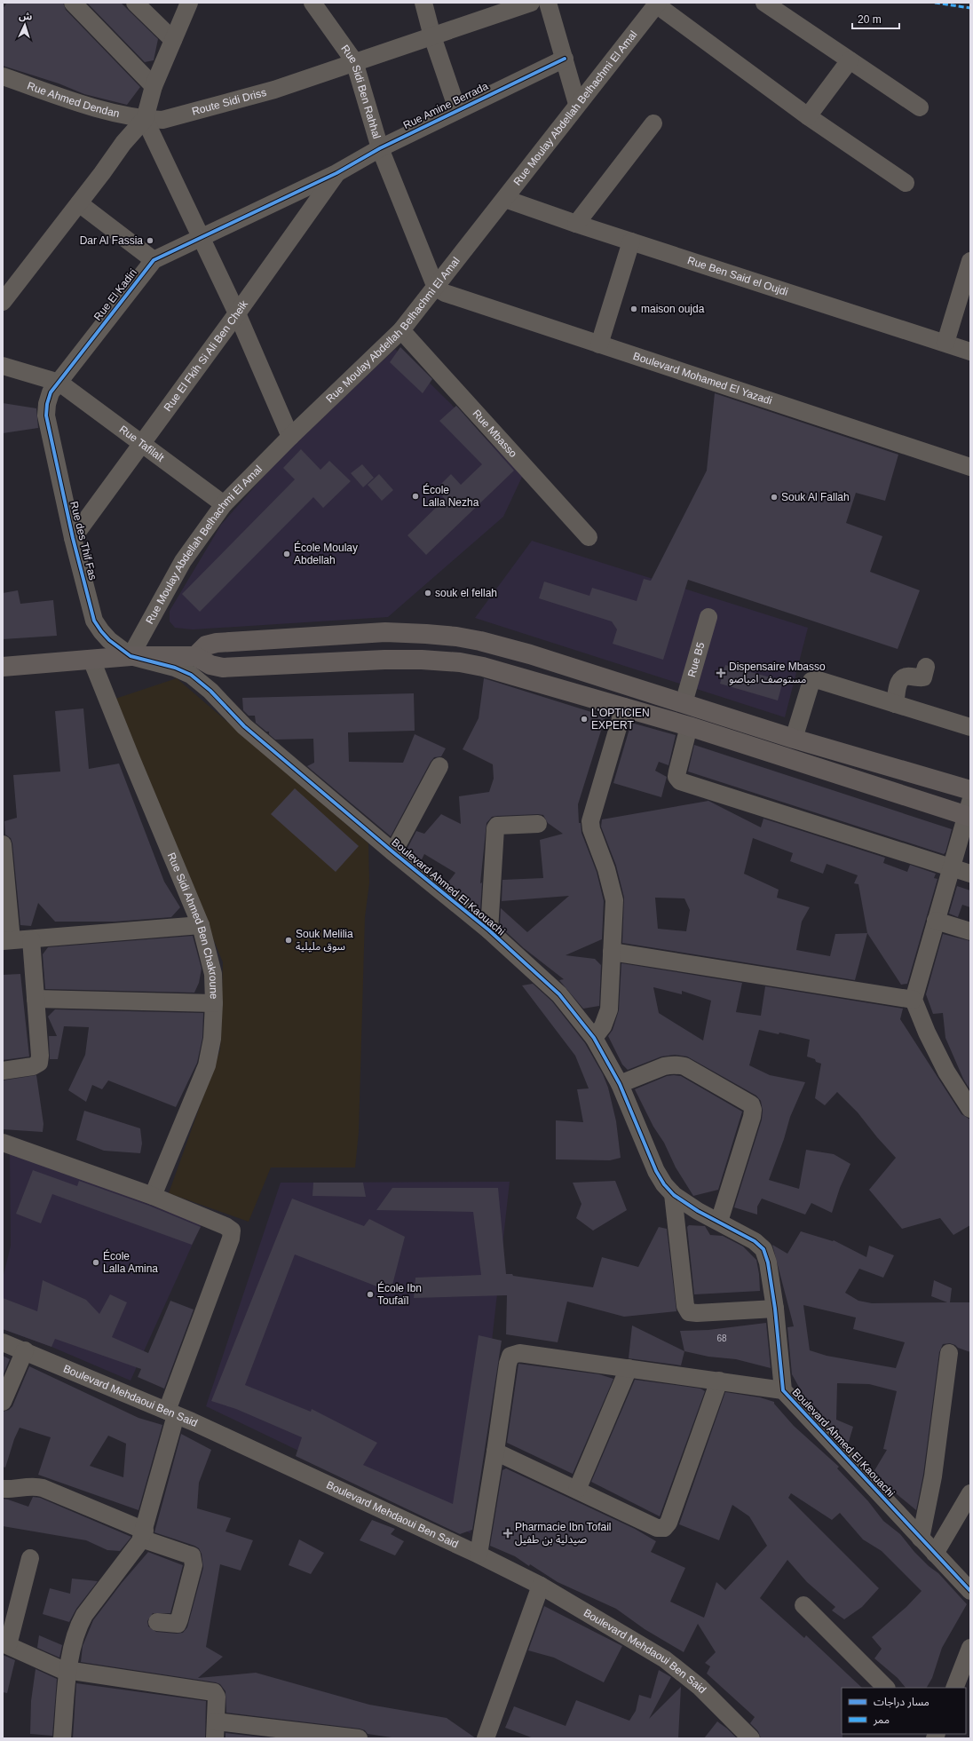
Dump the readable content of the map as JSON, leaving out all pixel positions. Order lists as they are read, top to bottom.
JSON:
{
  "streets": {
    "street": [
      "Rue Sidi Ben Rahhal",
      "Rue Ahmed Dendan",
      "Route Sidi Driss",
      "Rue Amine Berrada",
      "Rue Moulay Abdellah Belhachmi El Amal",
      "Rue Ben Said el Oujdi",
      "Rue El Kadiri",
      "Rue El Fkih Si Ali Ben Cheik",
      "Boulevard Mohamed El Yazadi",
      "Rue Mbasso",
      "Rue Tafilalt",
      "Rue des Thif Fas",
      "Rue B5",
      "Boulevard Ahmed El Kaouachi",
      "Rue Sidi Ahmed Ben Chakroune",
      "Boulevard Mehdaoui Ben Said"
    ]
  },
  "crossings": [
    ["Rue Sidi Ben Rahhal", "Route Sidi Driss"],
    ["Rue Sidi Ben Rahhal", "Rue Amine Berrada"],
    ["Rue Sidi Ben Rahhal", "Rue Moulay Abdellah Belhachmi El Amal"],
    ["Rue Sidi Ben Rahhal", "Boulevard Mohamed El Yazadi"],
    ["Rue Ahmed Dendan", "Route Sidi Driss"],
    ["Rue Amine Berrada", "Rue El Kadiri"],
    ["Rue Amine Berrada", "Rue El Fkih Si Ali Ben Cheik"],
    ["Rue Moulay Abdellah Belhachmi El Amal", "Rue Ben Said el Oujdi"],
    ["Rue Moulay Abdellah Belhachmi El Amal", "Boulevard Mohamed El Yazadi"],
    ["Rue Moulay Abdellah Belhachmi El Amal", "Rue Mbasso"],
    ["Rue Moulay Abdellah Belhachmi El Amal", "Rue Tafilalt"],
    ["Rue Moulay Abdellah Belhachmi El Amal", "Rue des Thif Fas"],
    ["Rue Moulay Abdellah Belhachmi El Amal", "Boulevard Ahmed El Kaouachi"],
    ["Rue El Kadiri", "Rue Tafilalt"],
    ["Rue El Kadiri", "Rue des Thif Fas"],
    ["Rue El Fkih Si Ali Ben Cheik", "Rue Tafilalt"],
    ["Rue El Fkih Si Ali Ben Cheik", "Rue des Thif Fas"],
    ["Rue des Thif Fas", "Boulevard Ahmed El Kaouachi"]
  ],
  "places": {
    "other": [
      "Dar Al Fassia",
      "maison oujda",
      "École Lalla Nezha",
      "Souk Al Fallah",
      "École Moulay Abdellah",
      "souk el fellah",
      "L'OPTICIEN EXPERT",
      "Souk Melilia سوق مليلية",
      "École Lalla Amina",
      "École Ibn Toufaïl"
    ],
    "health": ["Dispensaire Mbasso مستوصف امباصو", "Pharmacie Ibn Tofail صيدلية بن طفيل"]
  },
  "house_numbers": ["68"],
  "legend": ["مسار دراجات", "ممر"],
  "scale_bar": "20 m",
  "north": "top"
}
